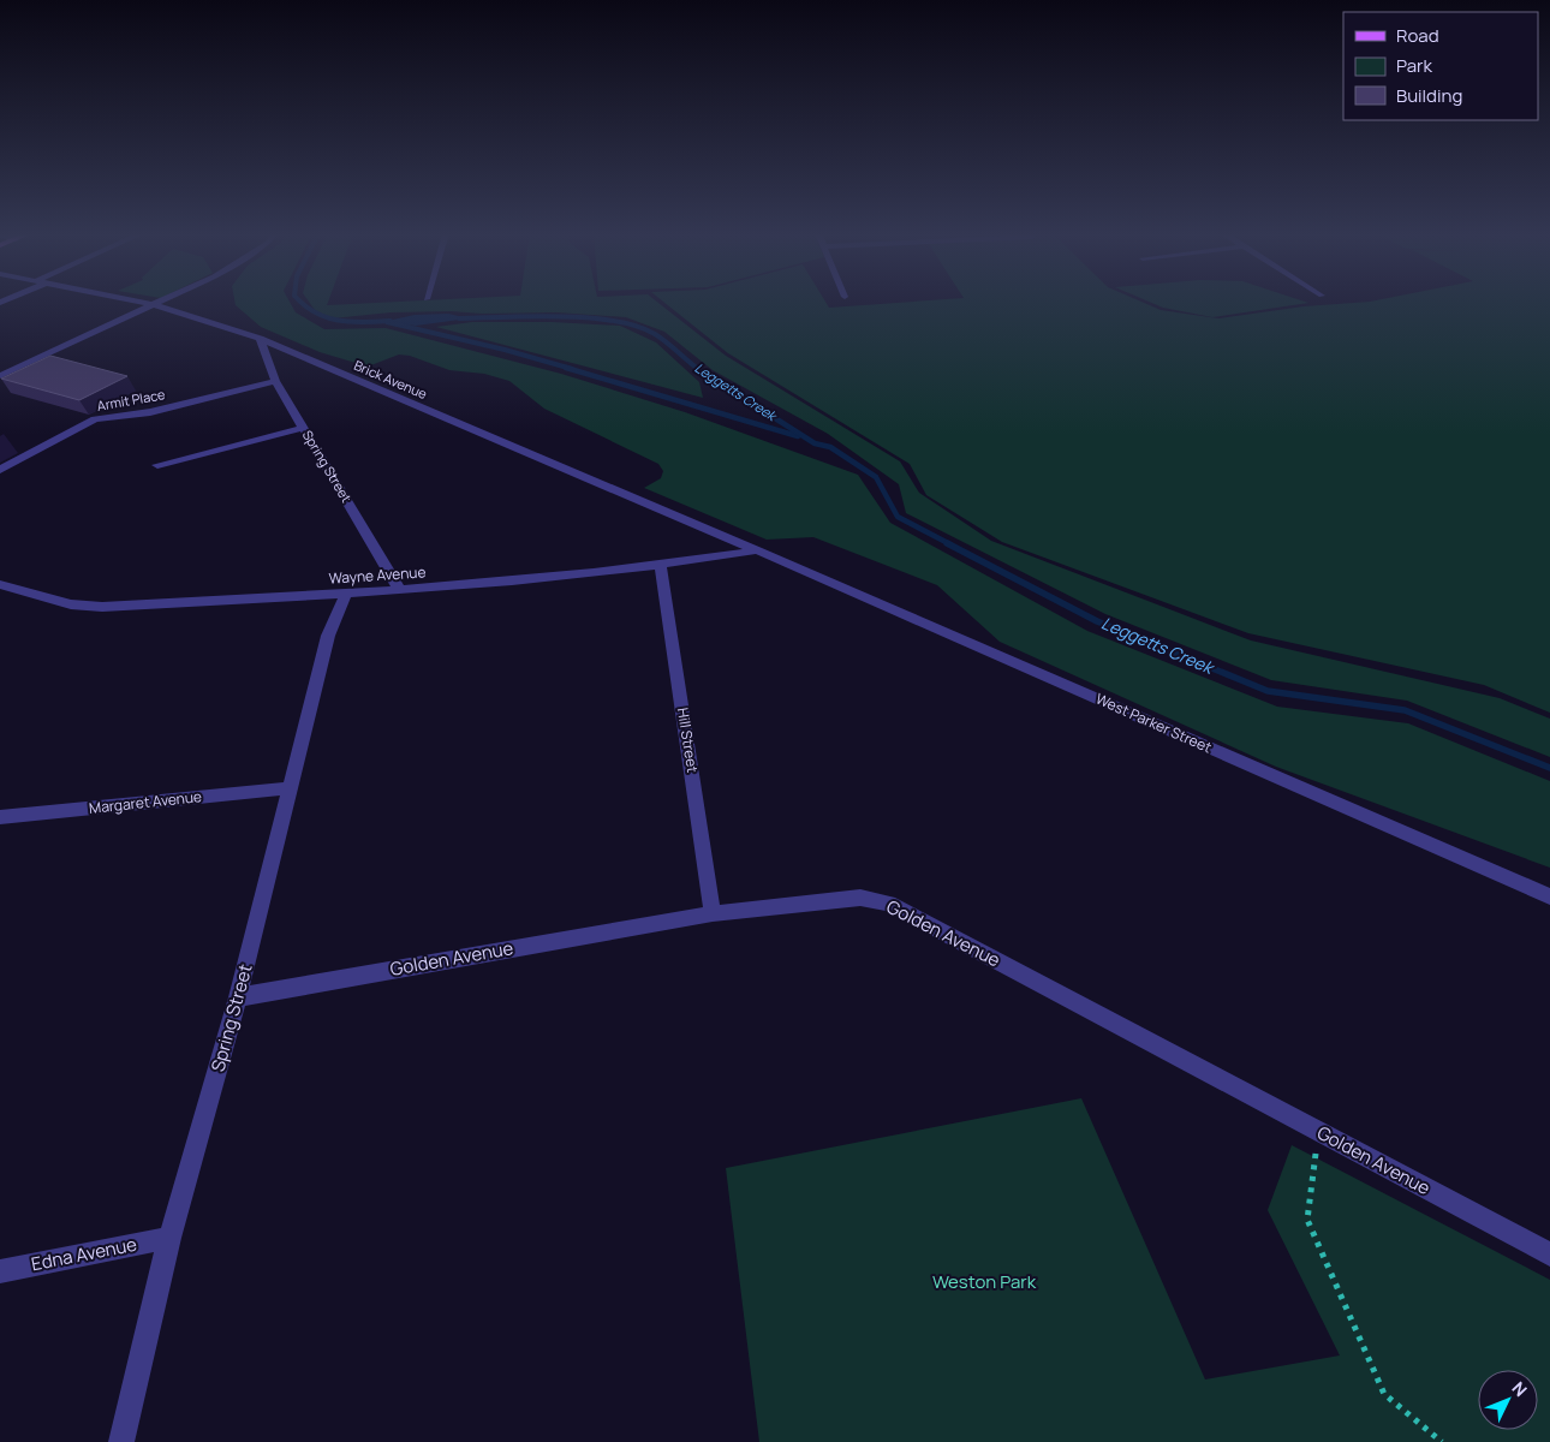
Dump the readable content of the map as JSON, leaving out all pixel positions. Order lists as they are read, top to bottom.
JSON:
{
  "streets": {
    "street": [
      "Brick Avenue",
      "Armit Place",
      "Spring Street",
      "Wayne Avenue",
      "West Parker Street",
      "Hill Street",
      "Margaret Avenue",
      "Golden Avenue",
      "Edna Avenue"
    ]
  },
  "crossings": [
    ["Brick Avenue", "Spring Street"],
    ["Brick Avenue", "Wayne Avenue"],
    ["Brick Avenue", "West Parker Street"],
    ["Armit Place", "Spring Street"],
    ["Spring Street", "Wayne Avenue"],
    ["Spring Street", "Margaret Avenue"],
    ["Spring Street", "Golden Avenue"],
    ["Spring Street", "Edna Avenue"],
    ["Wayne Avenue", "West Parker Street"],
    ["Wayne Avenue", "Hill Street"],
    ["Hill Street", "Golden Avenue"]
  ],
  "water": ["Leggetts Creek"],
  "parks": ["Weston Park"],
  "legend": ["Road", "Park", "Building"],
  "north": "top right"
}
